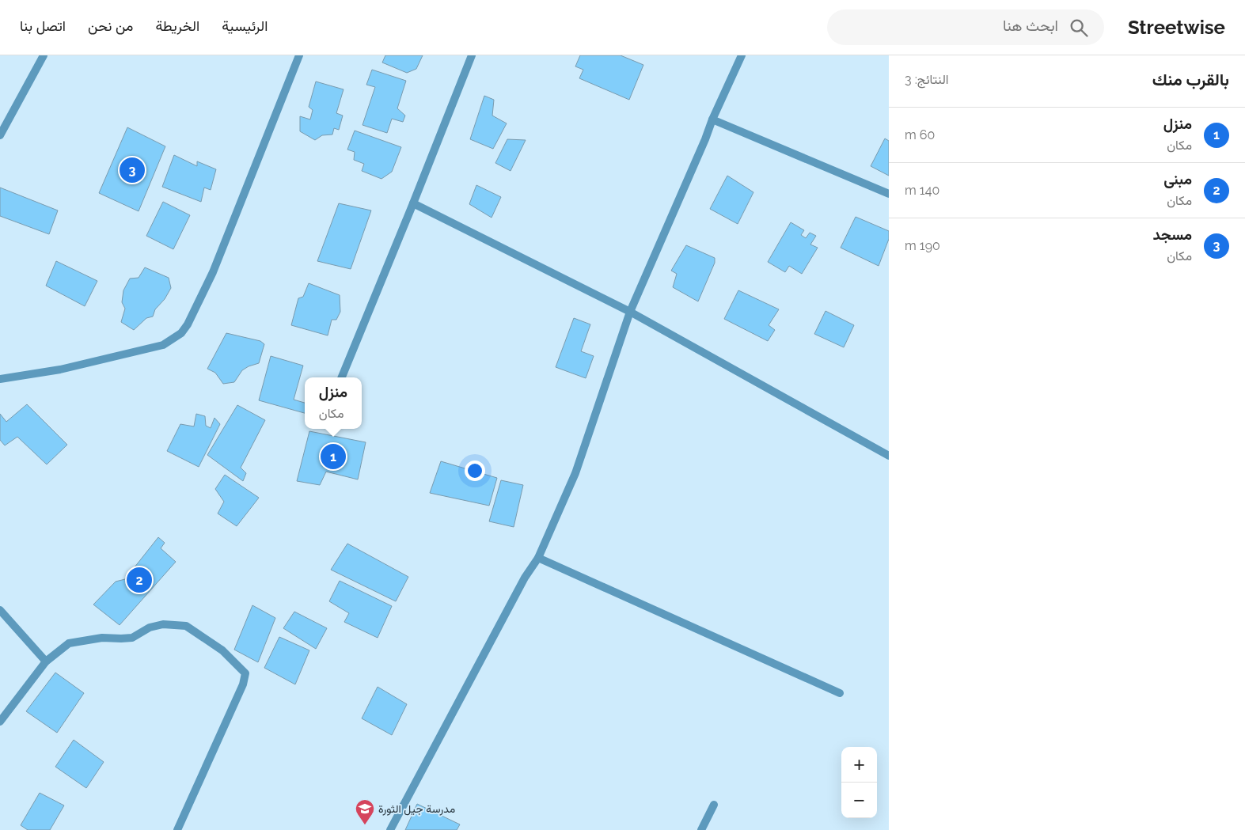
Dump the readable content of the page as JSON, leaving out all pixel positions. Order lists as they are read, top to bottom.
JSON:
{
  "places": {
    "school or university": ["مدرسة جيل الثورة"]
  },
  "page": {
    "header": "Streetwise",
    "search": "ابحث هنا",
    "nav": [
      "الرئيسية",
      "الخريطة",
      "من نحن",
      "اتصل بنا"
    ],
    "heading": ["بالقرب منك", "النتائج: 3"],
    "list": [
      {
        "mark": "1",
        "name": "منزل",
        "note": "مكان",
        "value": "60 m"
      },
      {
        "mark": "2",
        "name": "مبنى",
        "note": "مكان",
        "value": "140 m"
      },
      {
        "mark": "3",
        "name": "مسجد",
        "note": "مكان",
        "value": "190 m"
      }
    ],
    "pins": ["3", "1", "2"],
    "popup": ["منزل", "مكان"],
    "map_buttons": ["+", "−"]
  }
}
